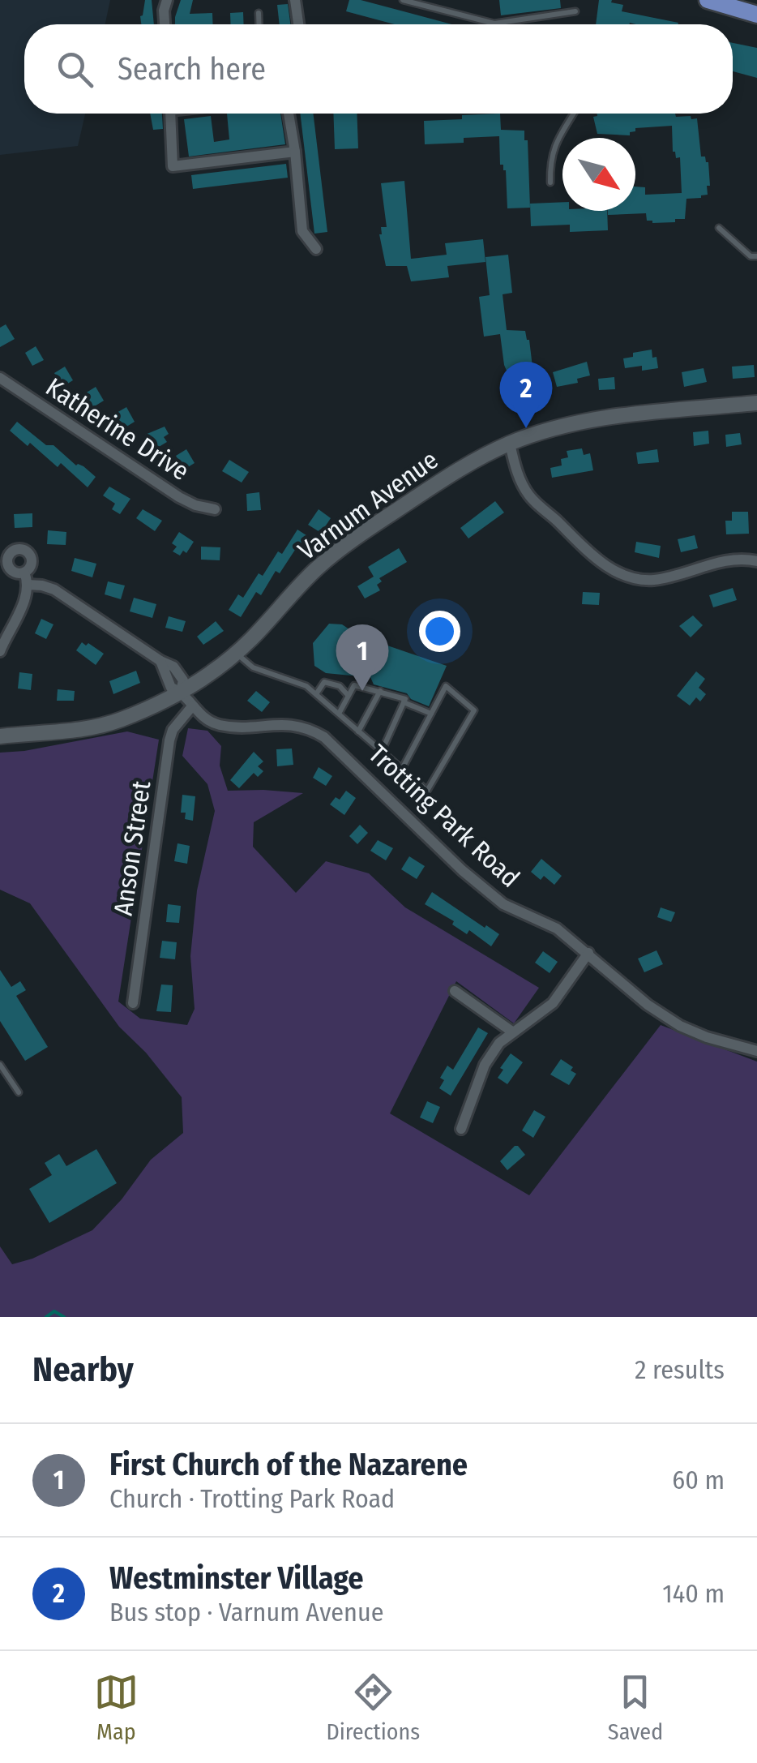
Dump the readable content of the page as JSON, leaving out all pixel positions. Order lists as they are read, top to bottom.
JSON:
{
  "streets": {
    "main road": ["Varnum Avenue"],
    "street": ["Katherine Drive", "Trotting Park Road", "Anson Street"]
  },
  "crossings": [
    ["Varnum Avenue", "Trotting Park Road"],
    ["Trotting Park Road", "Anson Street"]
  ],
  "north": "bottom right",
  "page": {
    "search": "Search here",
    "pins": ["2", "1"],
    "heading": ["Nearby", "2 results"],
    "list": [
      {
        "mark": "1",
        "name": "First Church of the Nazarene",
        "note": "Church · Trotting Park Road",
        "value": "60 m"
      },
      {
        "mark": "2",
        "name": "Westminster Village",
        "note": "Bus stop · Varnum Avenue",
        "value": "140 m"
      }
    ],
    "nav": ["Map", "Directions", "Saved"]
  }
}
